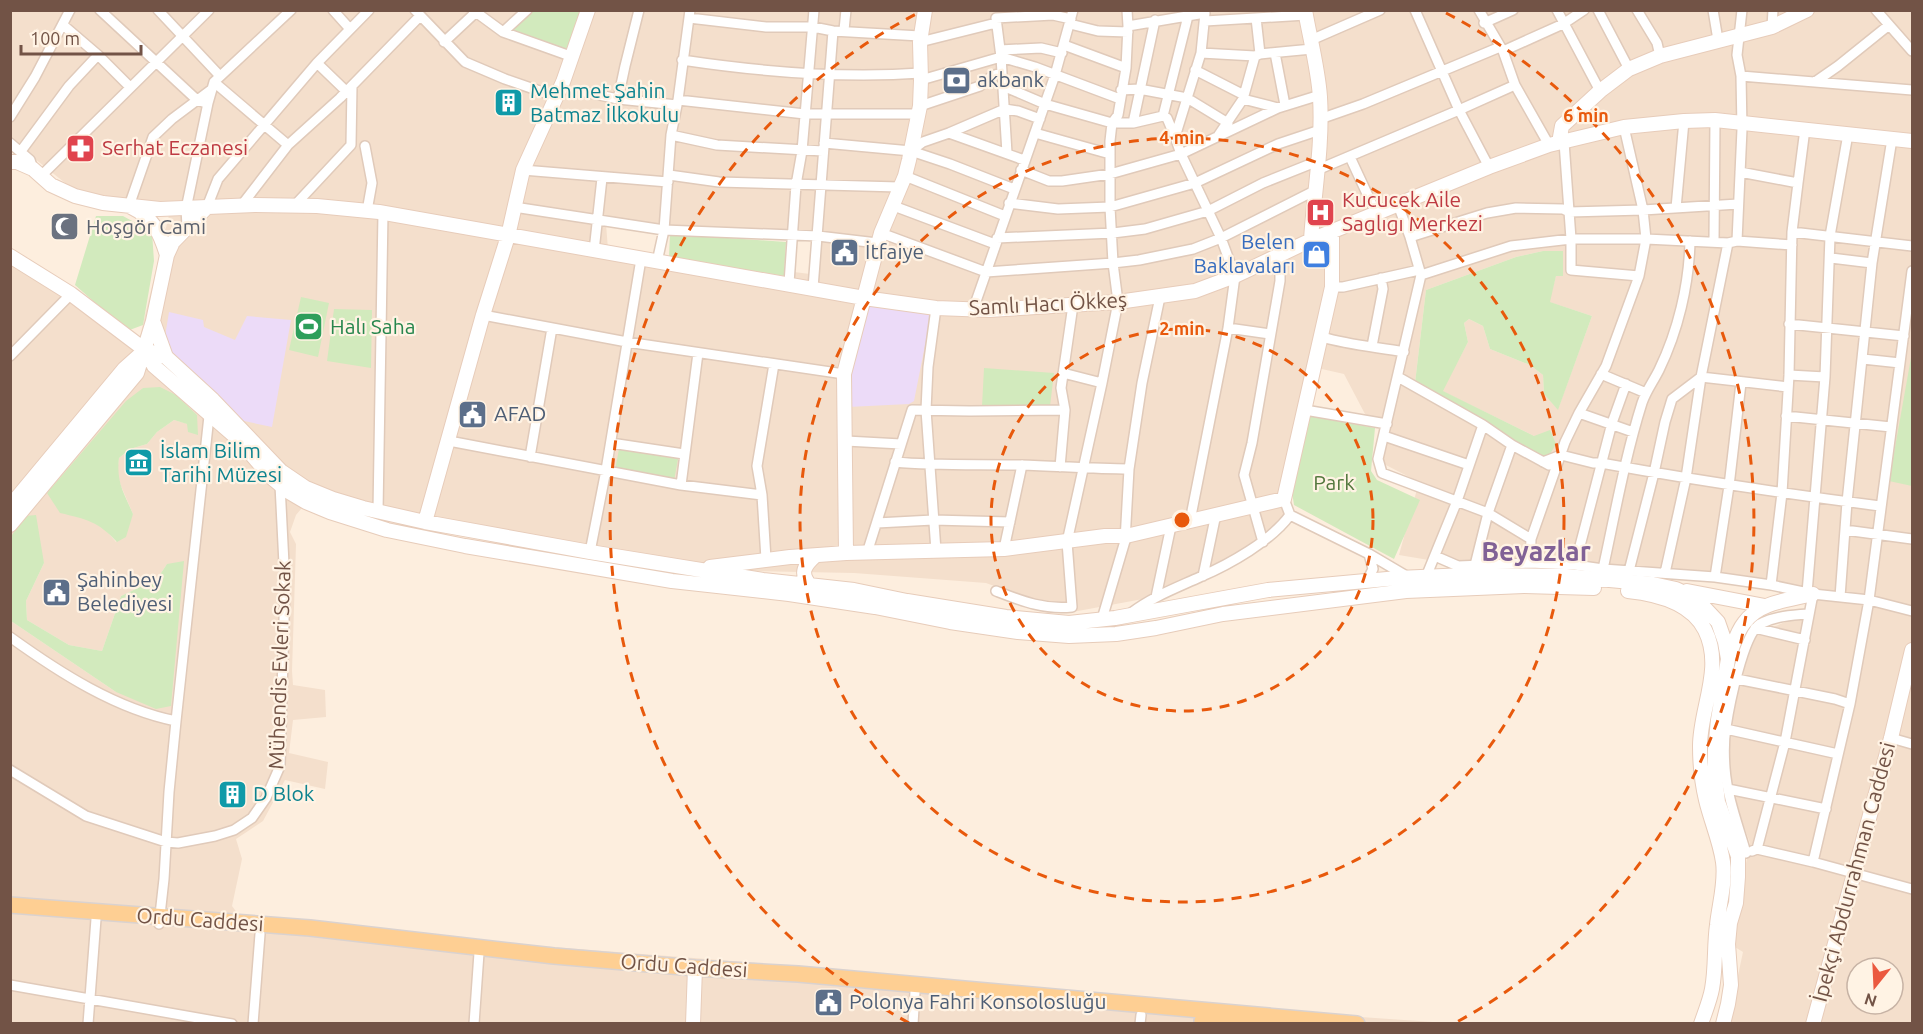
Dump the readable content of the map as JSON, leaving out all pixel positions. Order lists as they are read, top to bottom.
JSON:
{
  "streets": {
    "main road": ["Ordu Caddesi"],
    "street": ["Samlı Hacı Ökkeş", "Mühendis Evleri Sokak", "İpekçi Abdurrahman Caddesi"]
  },
  "districts": ["Beyazlar"],
  "parks": ["Park"],
  "places": {
    "bank": ["akbank"],
    "building": ["Mehmet Şahin Batmaz İlkokulu", "D Blok"],
    "pharmacy": ["Serhat Eczanesi"],
    "hospital": ["Kucucek Aile Saglıgı Merkezi"],
    "mosque": ["Hoşgör Cami"],
    "public building": [
      "İtfaiye",
      "AFAD",
      "Şahinbey Belediyesi",
      "Polonya Fahri Konsolosluğu"
    ],
    "shop": ["Belen Baklavaları"],
    "sports": ["Halı Saha"],
    "museum": ["İslam Bilim Tarihi Müzesi"]
  },
  "scale_bar": "100 m",
  "north": "bottom",
  "rings": ["6 min", "4 min", "2 min"]
}
